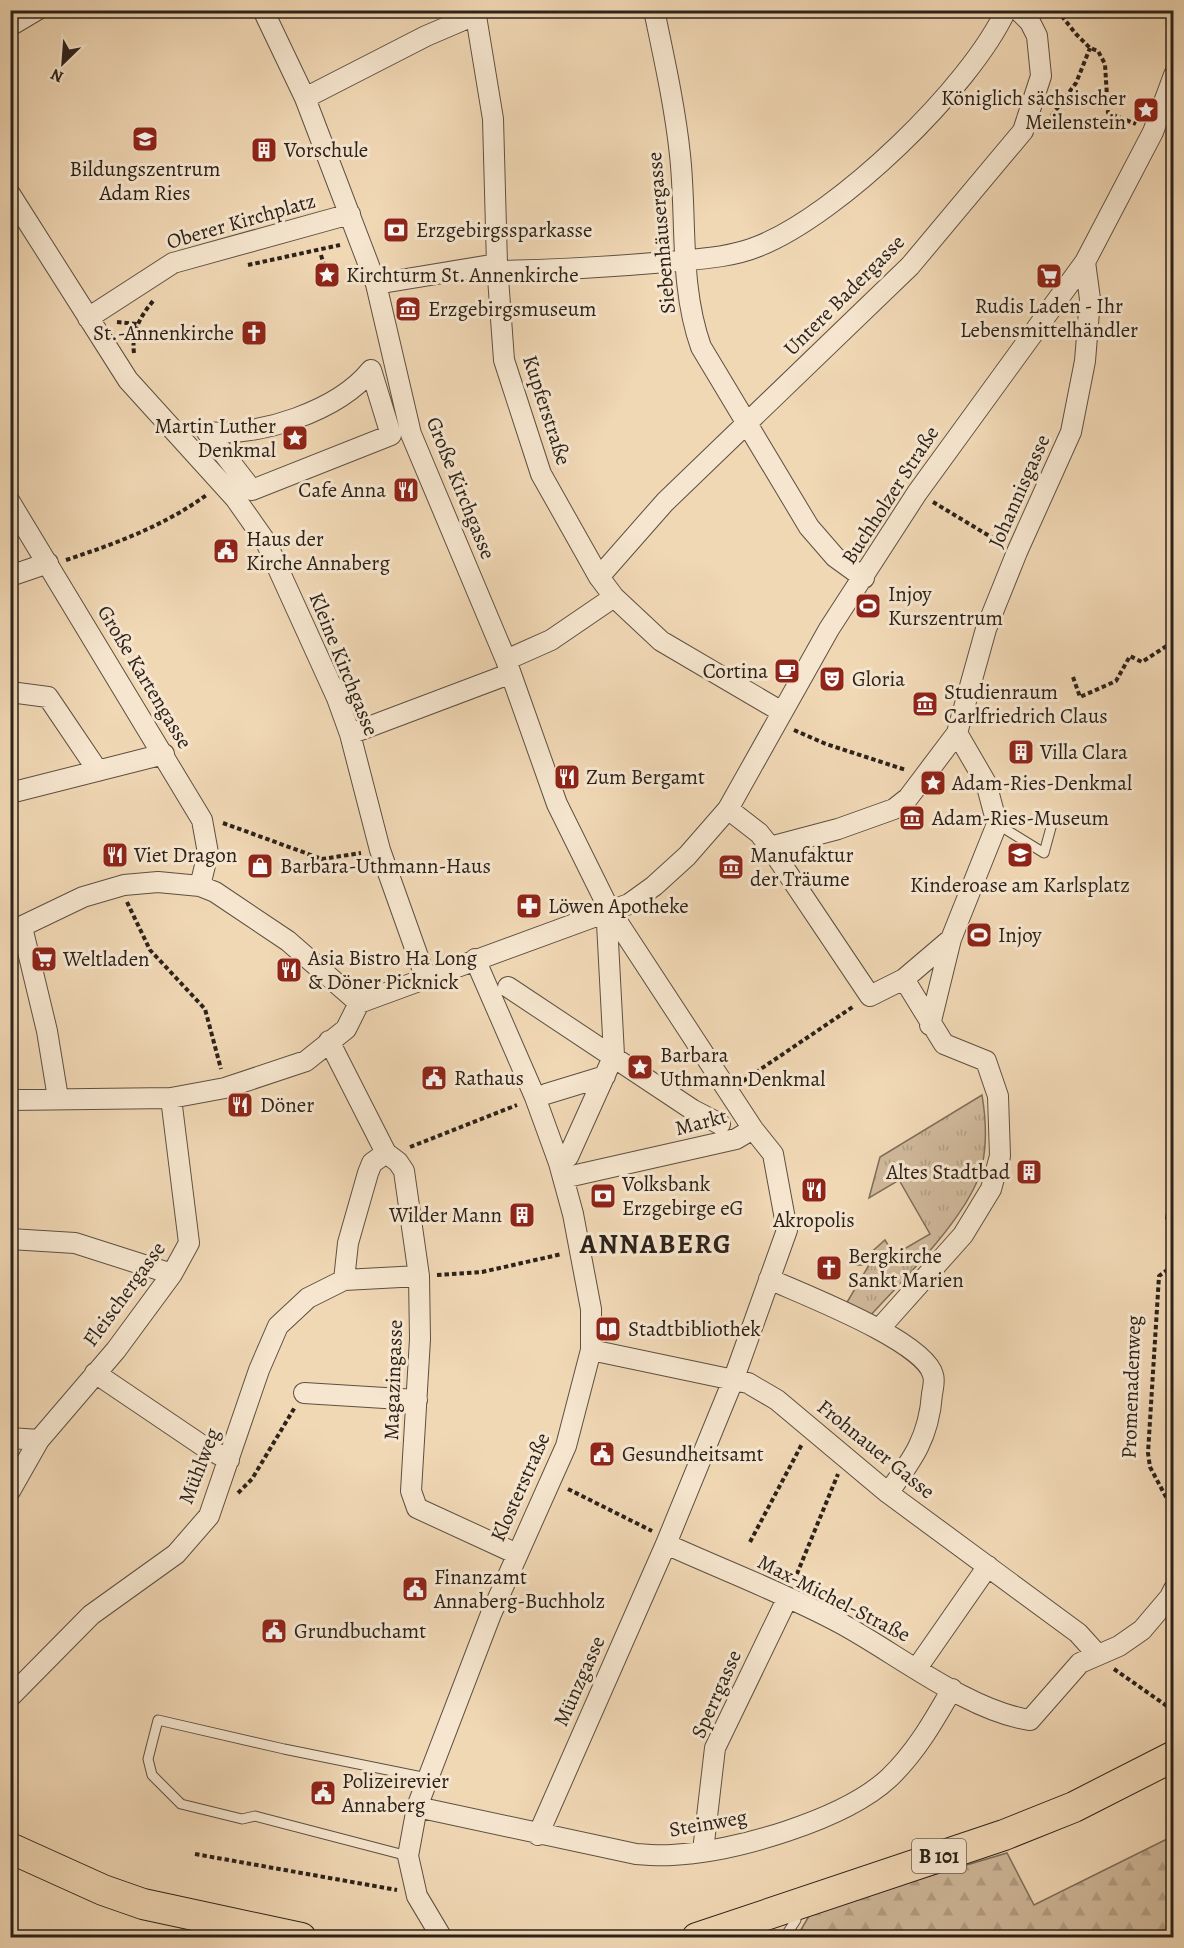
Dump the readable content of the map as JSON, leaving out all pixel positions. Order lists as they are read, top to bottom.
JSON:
{
  "streets": {
    "main road": ["B 101"],
    "street": [
      "Oberer Kirchplatz",
      "Siebenhäusergasse",
      "Untere Badergasse",
      "Kupferstraße",
      "Große Kirchgasse",
      "Johannisgasse",
      "Buchholzer Straße",
      "Kleine Kirchgasse",
      "Große Kartengasse",
      "Markt",
      "Fleischergasse",
      "Magazingasse",
      "Frohnauer Gasse",
      "Mühlweg",
      "Klosterstraße",
      "Max-Michel-Straße",
      "Münzgasse",
      "Sperrgasse",
      "Steinweg"
    ],
    "path": ["Promenadenweg"]
  },
  "crossings": [
    ["Oberer Kirchplatz", "Große Kirchgasse"],
    ["Oberer Kirchplatz", "Kleine Kirchgasse"],
    ["Siebenhäusergasse", "Untere Badergasse"],
    ["Siebenhäusergasse", "Buchholzer Straße"],
    ["Untere Badergasse", "Kupferstraße"],
    ["Kupferstraße", "Buchholzer Straße"],
    ["Große Kirchgasse", "Buchholzer Straße"],
    ["Große Kirchgasse", "Markt"],
    ["Johannisgasse", "Buchholzer Straße"],
    ["Buchholzer Straße", "Markt"],
    ["Markt", "Klosterstraße"],
    ["Markt", "Münzgasse"],
    ["Magazingasse", "Mühlweg"],
    ["Magazingasse", "Klosterstraße"],
    ["Frohnauer Gasse", "Klosterstraße"],
    ["Frohnauer Gasse", "Max-Michel-Straße"],
    ["Frohnauer Gasse", "Münzgasse"],
    ["Klosterstraße", "Steinweg"],
    ["Max-Michel-Straße", "Münzgasse"],
    ["Max-Michel-Straße", "Sperrgasse"],
    ["Max-Michel-Straße", "Steinweg"],
    ["Münzgasse", "Steinweg"],
    ["Sperrgasse", "Steinweg"]
  ],
  "districts": ["ANNABERG"],
  "places": {
    "place": [
      "Königlich sächsischer Meilenstein",
      "Kirchturm St. Annenkirche",
      "Martin Luther Denkmal",
      "Adam-Ries-Denkmal",
      "Barbara Uthmann Denkmal"
    ],
    "school or university": ["Bildungszentrum Adam Ries", "Kinderoase am Karlsplatz"],
    "building": [
      "Vorschule",
      "Villa Clara",
      "Altes Stadtbad",
      "Wilder Mann"
    ],
    "bank": ["Erzgebirgssparkasse", "Volksbank Erzgebirge eG"],
    "supermarket": ["Rudis Laden - Ihr Lebensmittelhändler", "Weltladen"],
    "museum": [
      "Erzgebirgsmuseum",
      "Studienraum Carlfriedrich Claus",
      "Adam-Ries-Museum",
      "Manufaktur der Träume"
    ],
    "church": ["St.-Annenkirche", "Bergkirche Sankt Marien"],
    "restaurant": [
      "Cafe Anna",
      "Zum Bergamt",
      "Viet Dragon",
      "Asia Bistro Ha Long & Döner Picknick",
      "Döner",
      "Akropolis"
    ],
    "public building": [
      "Haus der Kirche Annaberg",
      "Rathaus",
      "Gesundheitsamt",
      "Finanzamt Annaberg-Buchholz",
      "Grundbuchamt",
      "Polizeirevier Annaberg"
    ],
    "sports": ["Injoy Kurszentrum", "Injoy"],
    "cafe": ["Cortina"],
    "theatre": ["Gloria"],
    "shop": ["Barbara-Uthmann-Haus"],
    "pharmacy": ["Löwen Apotheke"],
    "library": ["Stadtbibliothek"]
  },
  "north": "bottom left"
}
